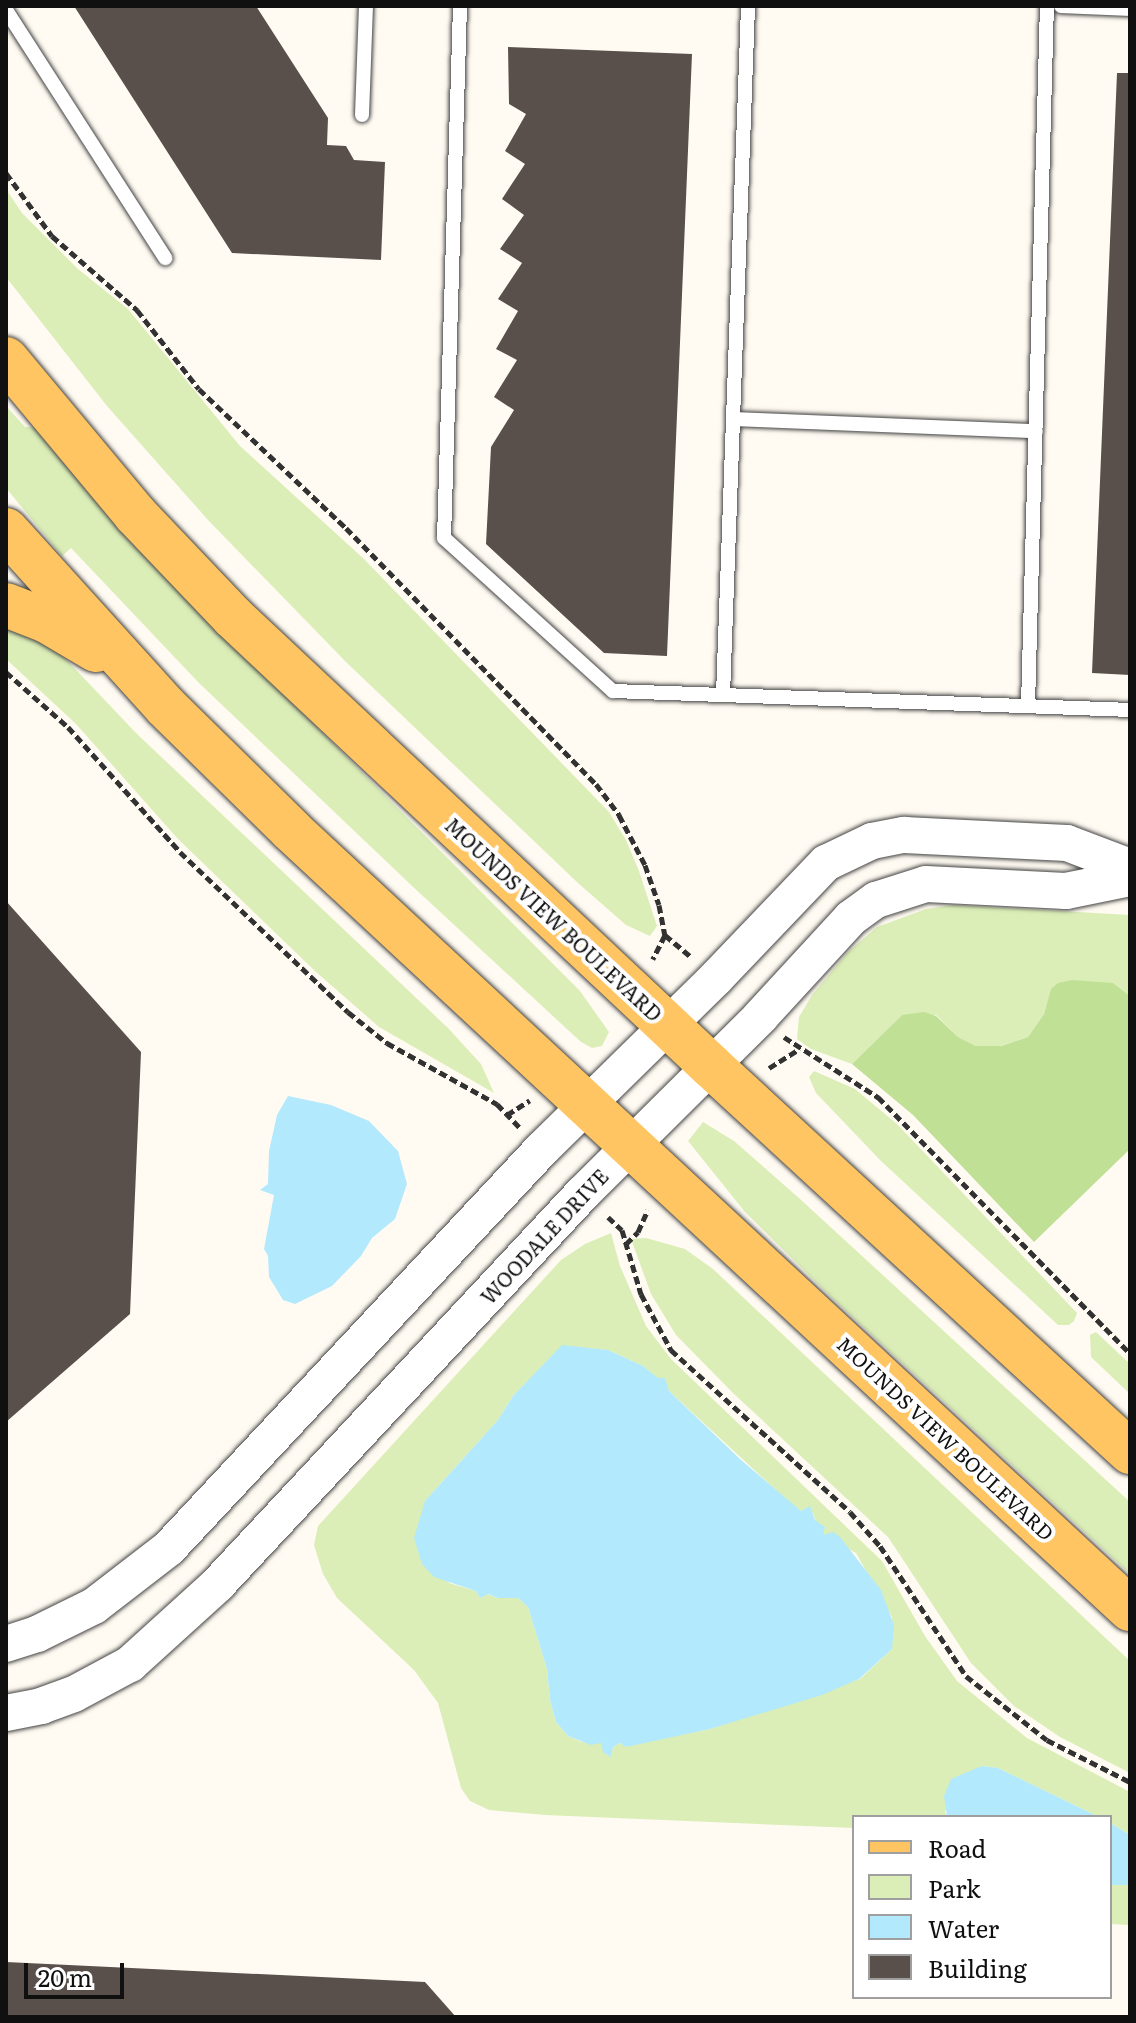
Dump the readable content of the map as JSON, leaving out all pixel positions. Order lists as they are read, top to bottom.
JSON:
{
  "streets": {
    "main road": ["MOUNDS VIEW BOULEVARD"],
    "street": ["WOODALE DRIVE"]
  },
  "crossings": [
    ["MOUNDS VIEW BOULEVARD", "WOODALE DRIVE"]
  ],
  "legend": [
    "Road",
    "Park",
    "Water",
    "Building"
  ],
  "scale_bar": "20 m"
}
